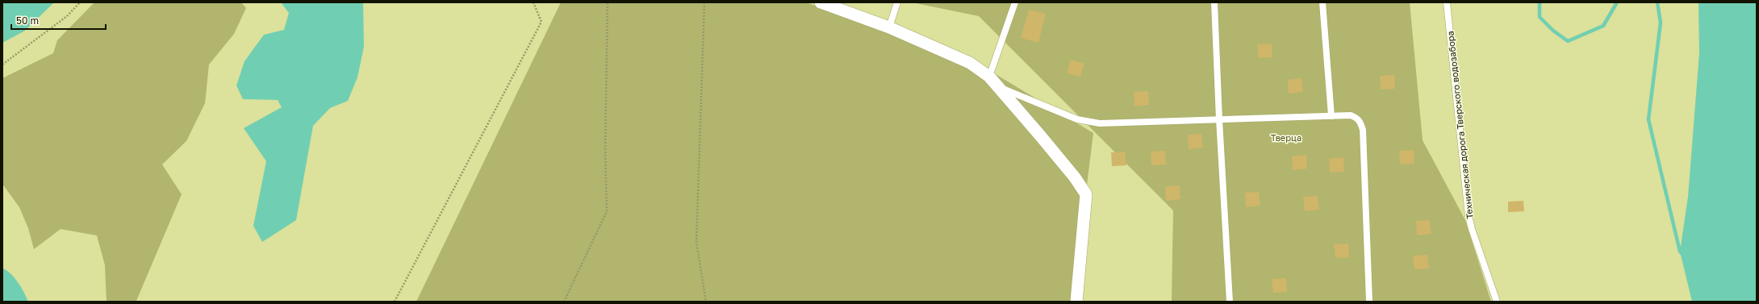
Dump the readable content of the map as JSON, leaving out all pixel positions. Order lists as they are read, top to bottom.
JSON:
{
  "streets": {
    "lane": ["Техническая дорога Тверского водозабора"]
  },
  "parks": ["Тверца"],
  "scale_bar": "50 m"
}
